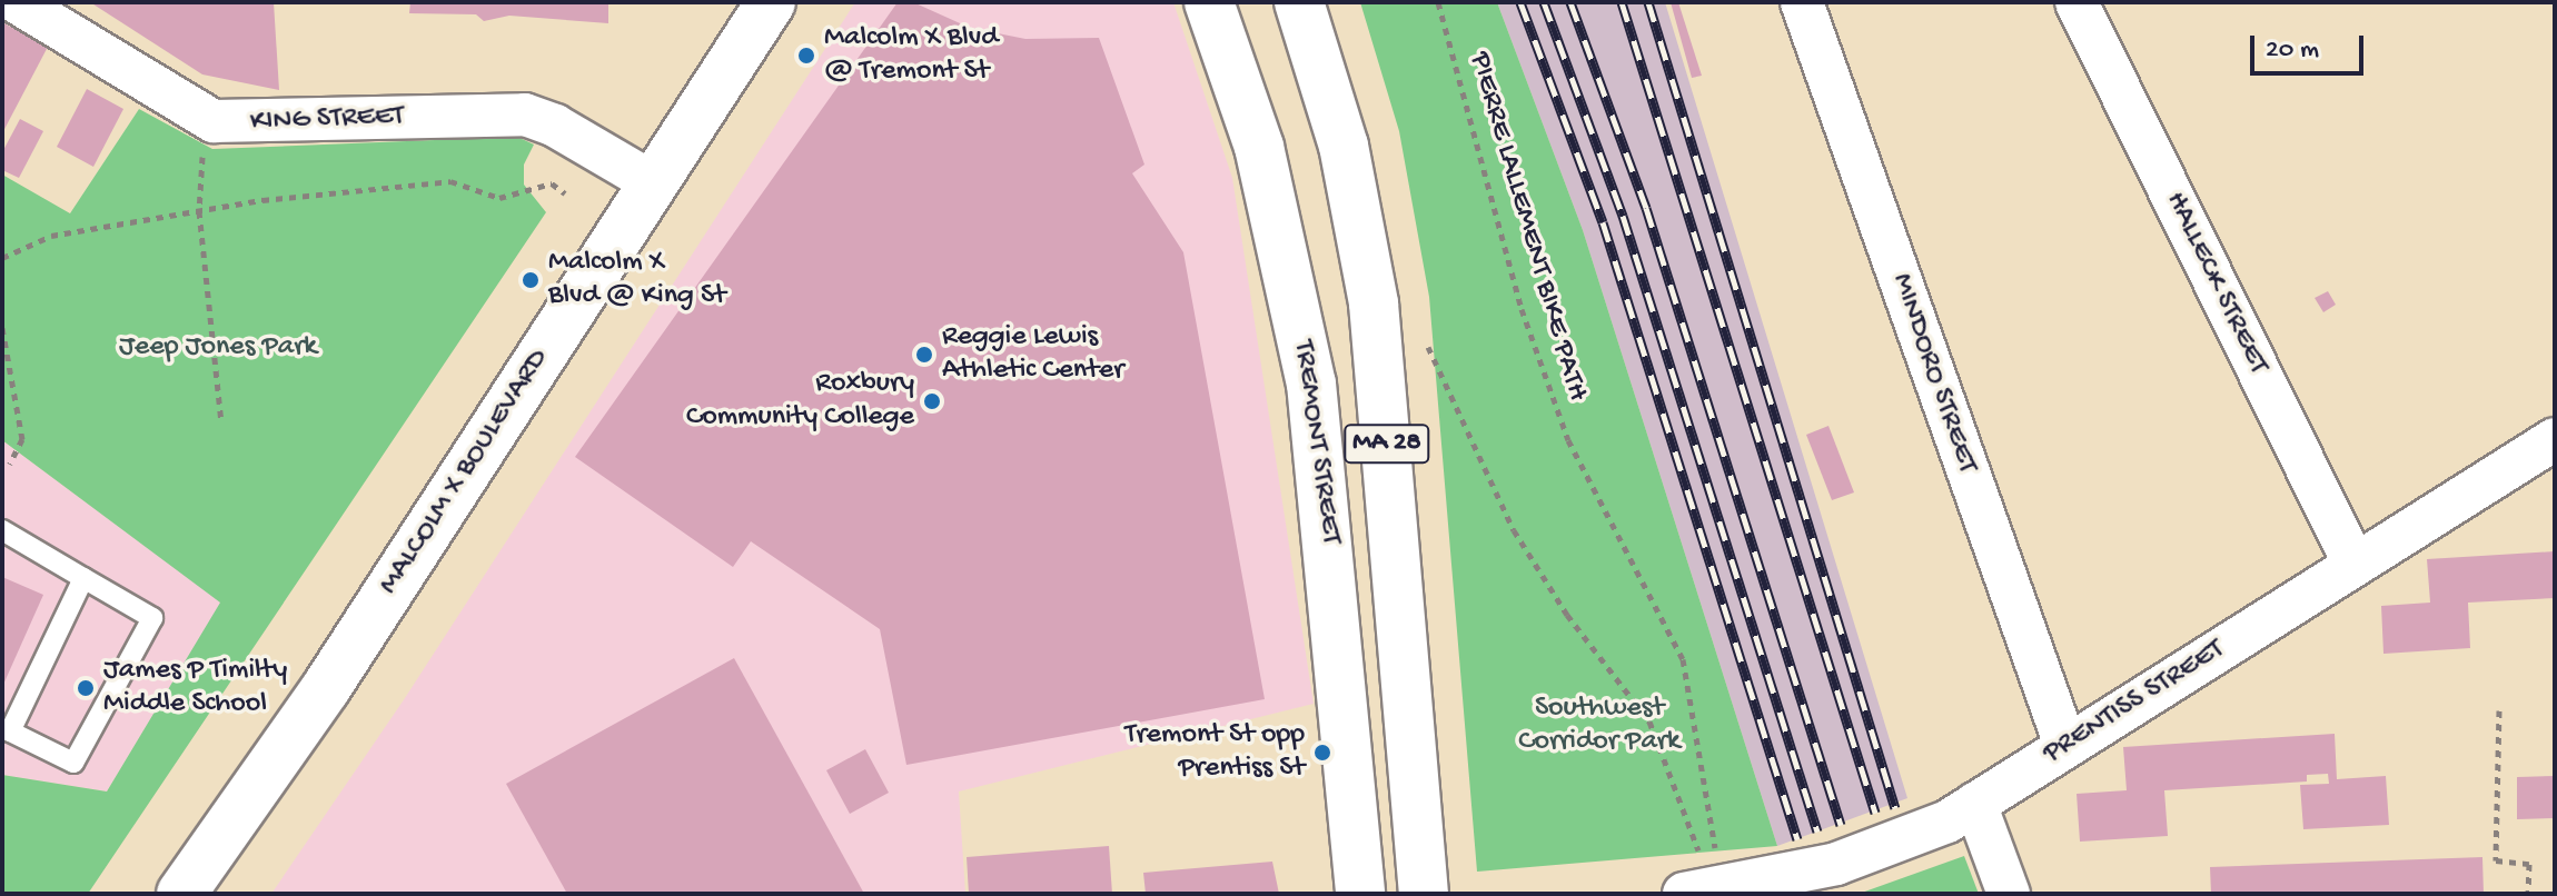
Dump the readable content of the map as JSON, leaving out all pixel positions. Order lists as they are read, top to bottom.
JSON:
{
  "streets": {
    "main road": ["TREMONT STREET", "MA 28", "MALCOLM X BOULEVARD"],
    "street": [
      "KING STREET",
      "HALLECK STREET",
      "MINDORO STREET",
      "PRENTISS STREET"
    ],
    "path": ["PIERRE LALLEMENT BIKE PATH"]
  },
  "crossings": [
    ["KING STREET", "MALCOLM X BOULEVARD"],
    ["HALLECK STREET", "PRENTISS STREET"],
    ["MINDORO STREET", "PRENTISS STREET"]
  ],
  "parks": ["Jeep Jones Park", "Southwest Corridor Park"],
  "places": [
    "Malcolm X Blvd @ Tremont St",
    "Malcolm X Blvd @ King St",
    "Reggie Lewis Athletic Center",
    "Roxbury Community College",
    "James P Timilty Middle School",
    "Tremont St opp Prentiss St"
  ],
  "scale_bar": "20 m"
}
